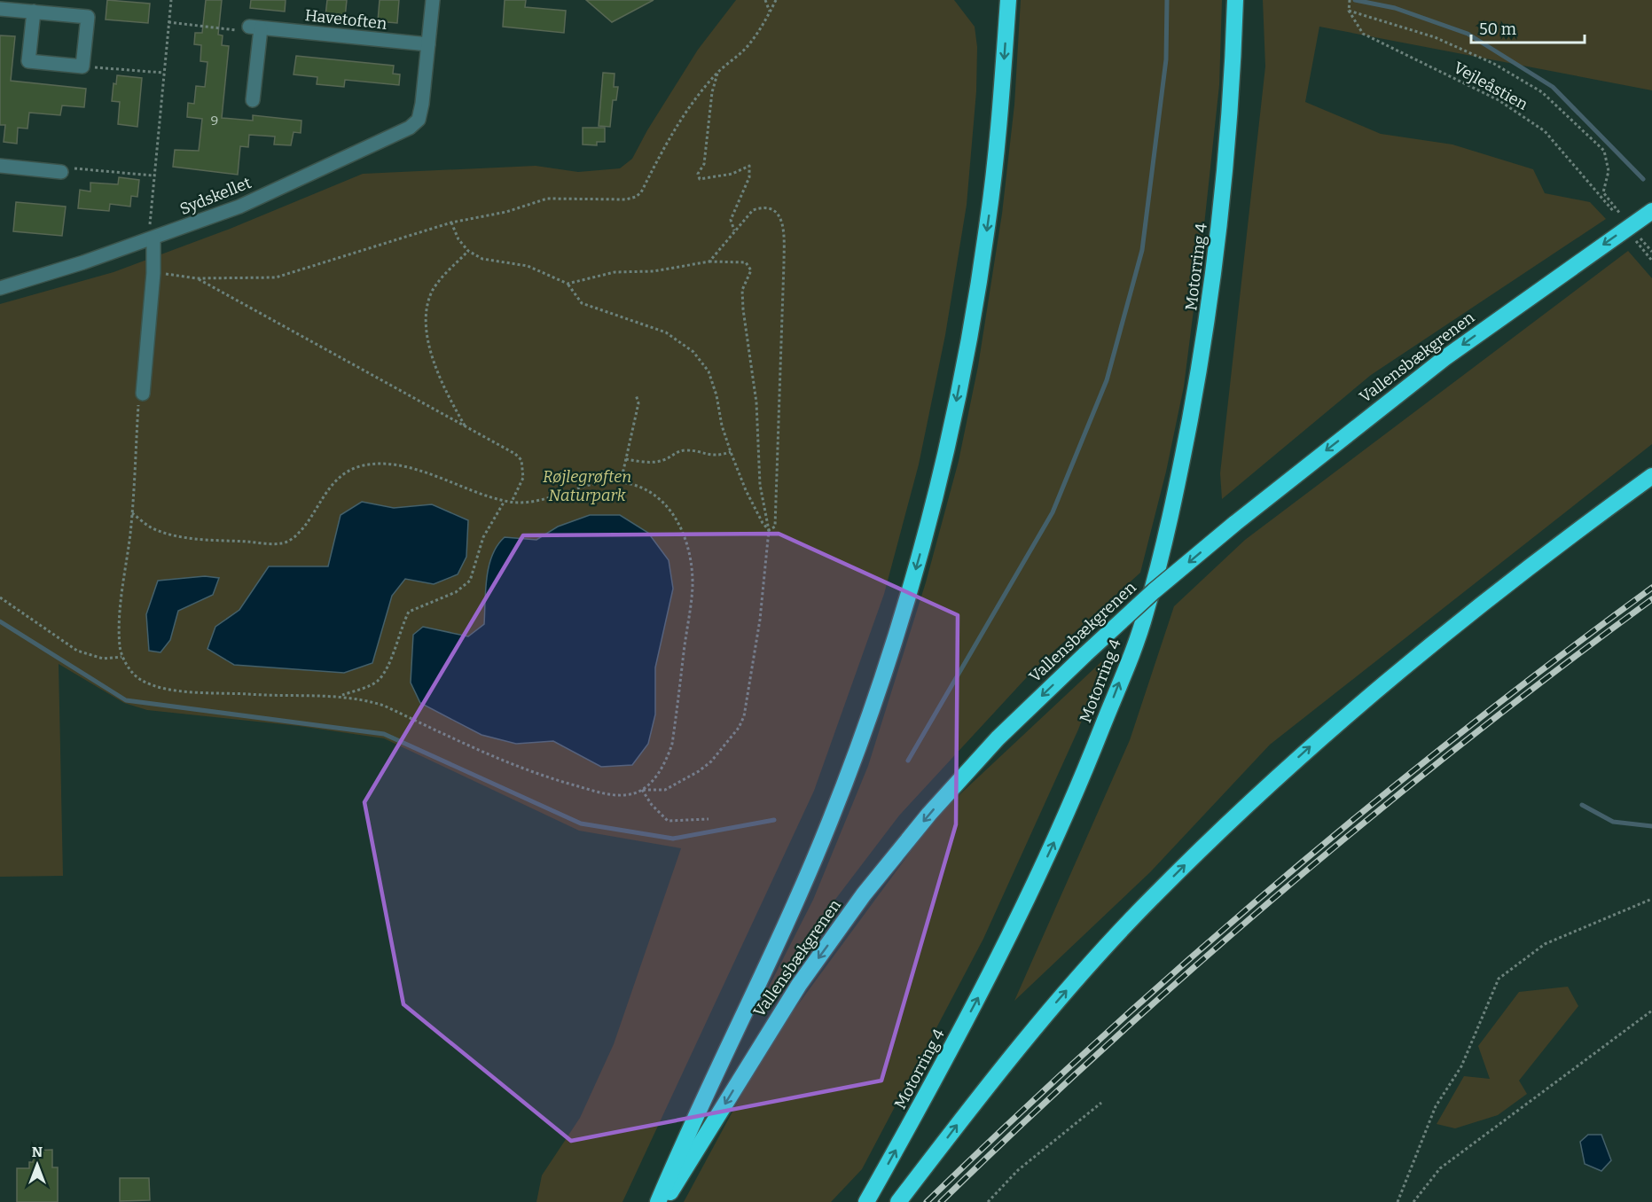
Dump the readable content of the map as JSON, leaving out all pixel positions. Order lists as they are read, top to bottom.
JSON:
{
  "streets": {
    "highway": ["Motorring 4", "Vallensbækgrenen"],
    "street": ["Havetoften", "Sydskellet"],
    "path": ["Vejleåstien"]
  },
  "crossings": [
    ["Havetoften", "Sydskellet"]
  ],
  "one_way": ["Motorring 4", "Vallensbækgrenen"],
  "parks": ["Røjlegrøften Naturpark"],
  "house_numbers": ["9"],
  "scale_bar": "50 m",
  "north": "top"
}
